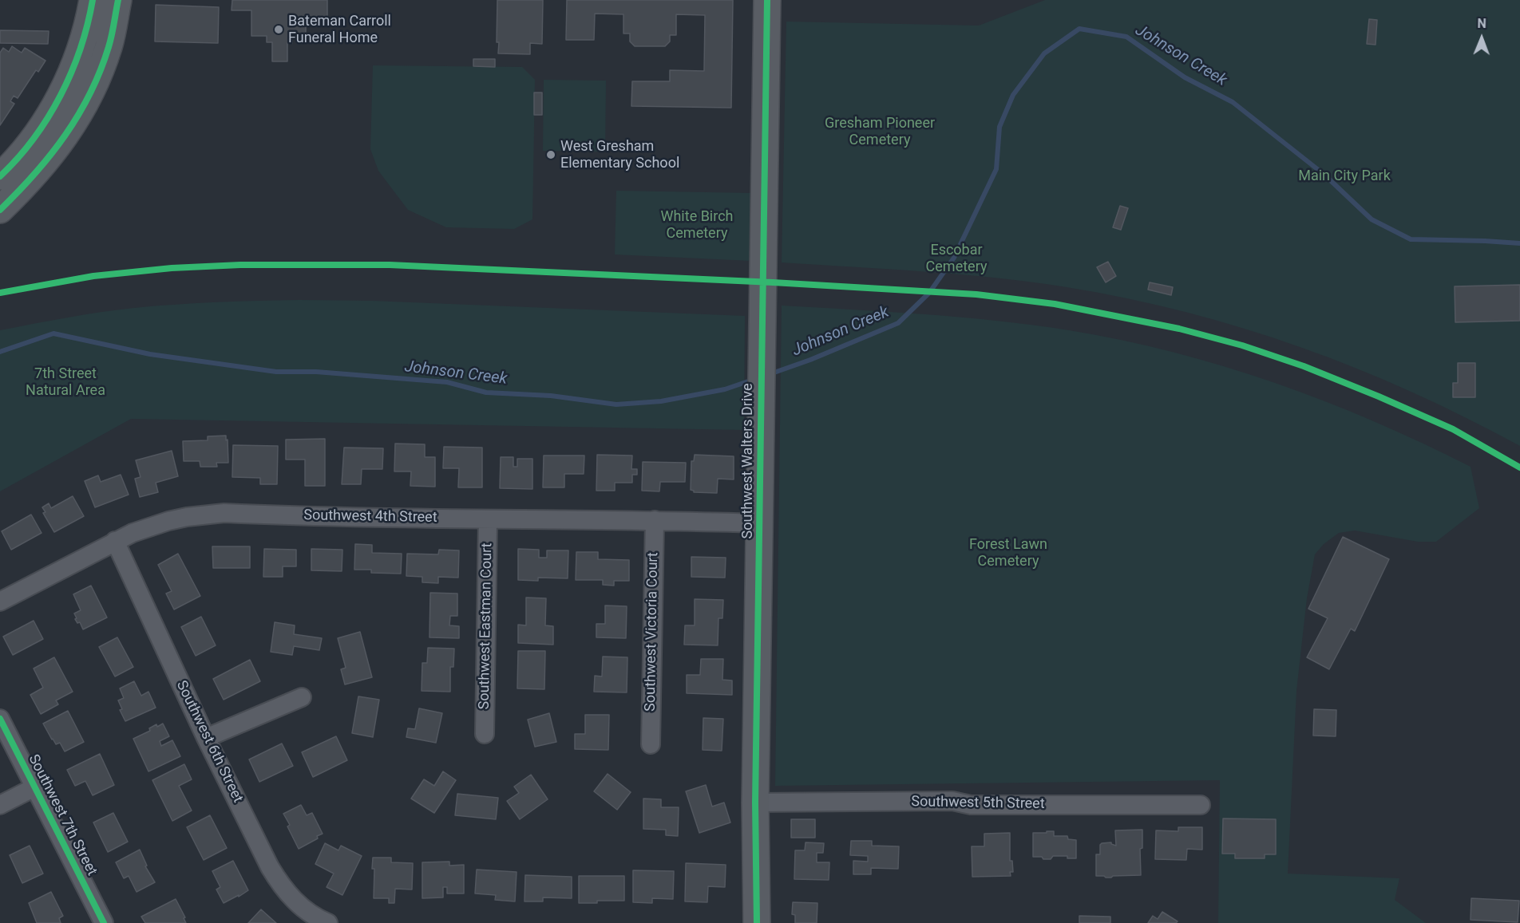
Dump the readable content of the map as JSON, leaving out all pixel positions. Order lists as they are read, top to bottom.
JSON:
{
  "streets": {
    "street": [
      "Southwest Walters Drive",
      "Southwest 4th Street",
      "Southwest Eastman Court",
      "Southwest Victoria Court",
      "Southwest 6th Street",
      "Southwest 5th Street",
      "Southwest 7th Street"
    ]
  },
  "crossings": [
    ["Southwest Walters Drive", "Southwest 4th Street"],
    ["Southwest Walters Drive", "Southwest 5th Street"],
    ["Southwest 4th Street", "Southwest Eastman Court"],
    ["Southwest 4th Street", "Southwest Victoria Court"],
    ["Southwest 4th Street", "Southwest 6th Street"]
  ],
  "water": ["Johnson Creek"],
  "parks": [
    "Gresham Pioneer Cemetery",
    "Main City Park",
    "White Birch Cemetery",
    "Escobar Cemetery",
    "7th Street Natural Area",
    "Forest Lawn Cemetery"
  ],
  "places": ["Bateman Carroll Funeral Home", "West Gresham Elementary School"],
  "north": "top"
}
